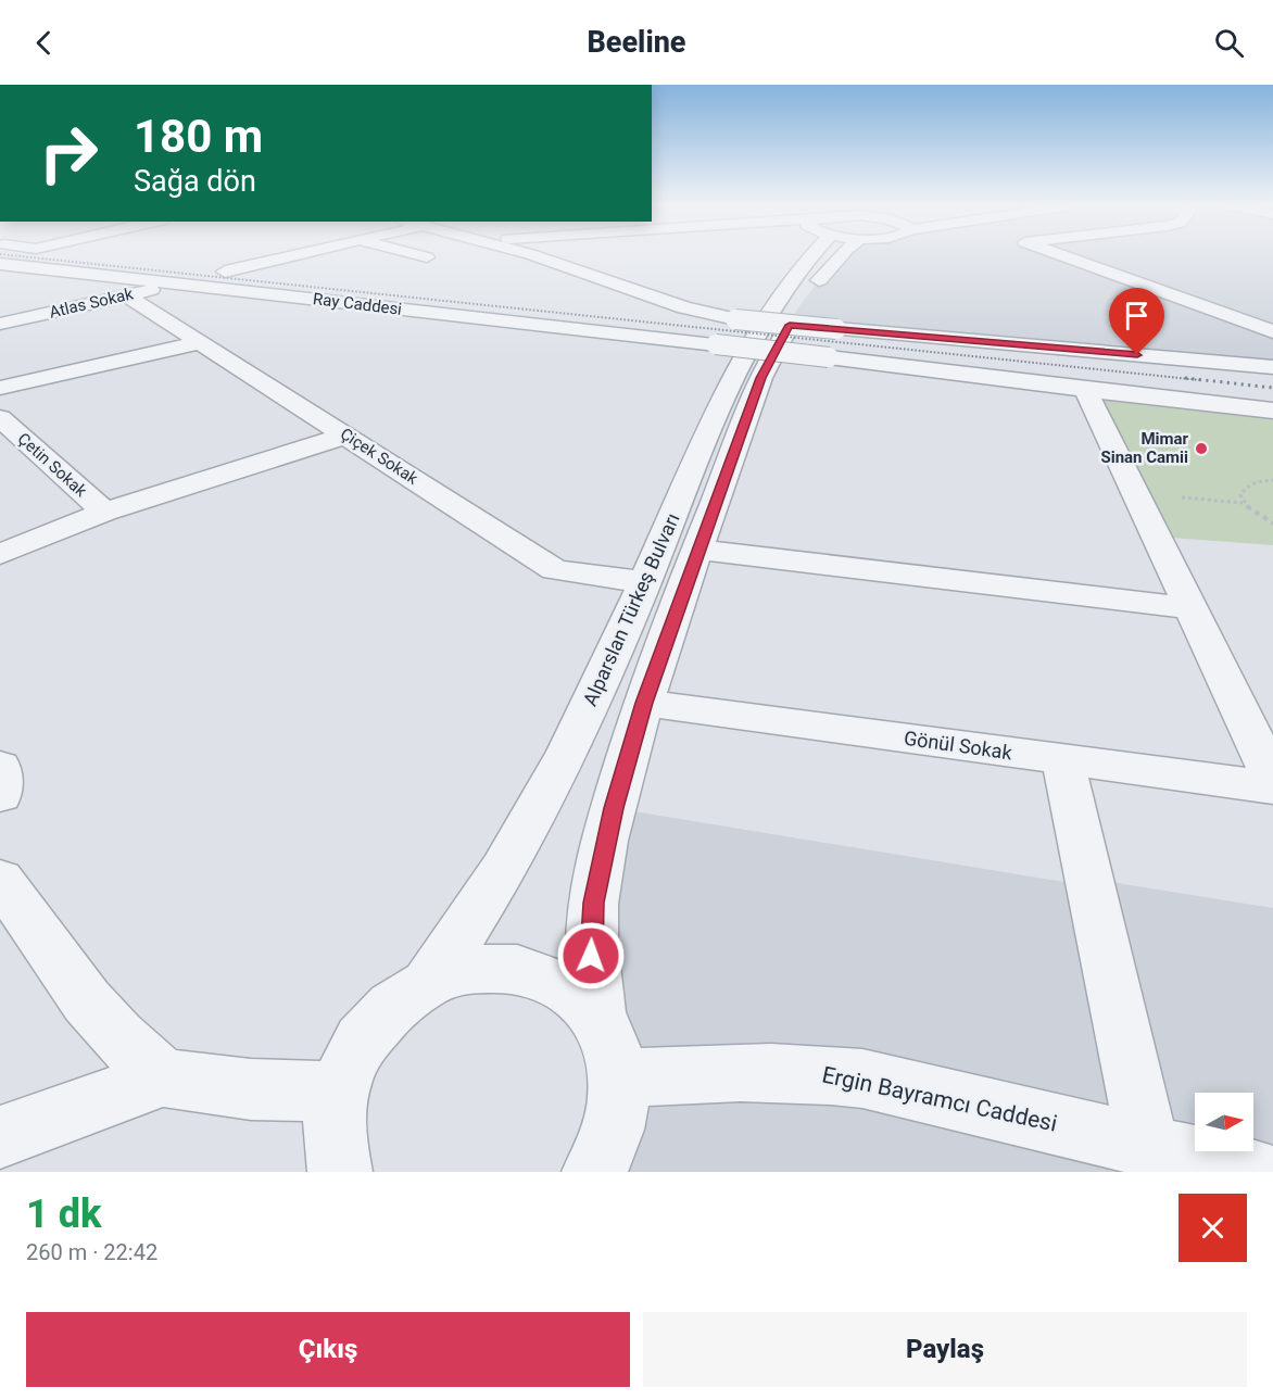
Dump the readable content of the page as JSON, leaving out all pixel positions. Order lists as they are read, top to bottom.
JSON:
{
  "streets": {
    "street": [
      "Atlas Sokak",
      "Ray Caddesi",
      "Çiçek Sokak",
      "Çetin Sokak",
      "Alparslan Türkeş Bulvarı",
      "Gönül Sokak",
      "Ergin Bayramcı Caddesi"
    ]
  },
  "crossings": [
    ["Atlas Sokak", "Ray Caddesi"],
    ["Atlas Sokak", "Çiçek Sokak"],
    ["Çiçek Sokak", "Alparslan Türkeş Bulvarı"],
    ["Alparslan Türkeş Bulvarı", "Gönül Sokak"]
  ],
  "places": ["Mimar Sinan Camii"],
  "north": "right",
  "page": {
    "header": "Beeline",
    "turn": ["180 m", "Sağa dön"],
    "heading": ["1 dk", "260 m · 22:42"],
    "buttons": ["Çıkış", "Paylaş"]
  }
}
